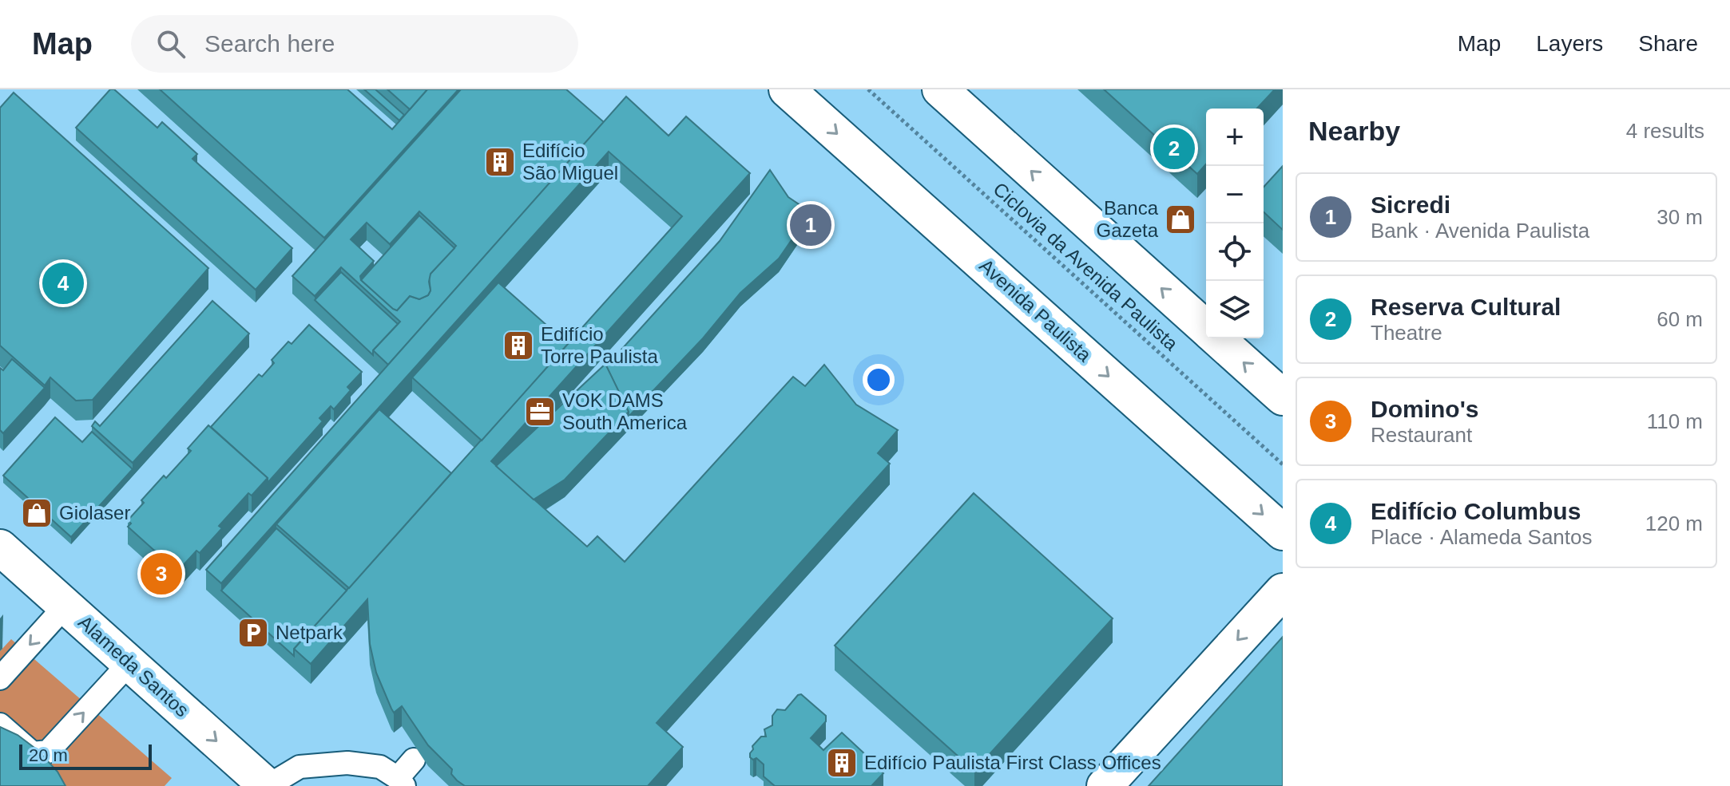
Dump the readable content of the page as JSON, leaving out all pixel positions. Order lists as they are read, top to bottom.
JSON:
{
  "streets": {
    "main road": ["Avenida Paulista", "Alameda Santos"],
    "path": ["Ciclovia da Avenida Paulista"]
  },
  "one_way": ["Alameda Santos"],
  "places": {
    "building": ["Edifício São Miguel", "Edifício Torre Paulista", "Edifício Paulista First Class Offices"],
    "shop": ["Banca Gazeta", "Giolaser"],
    "office": ["VOK DAMS South America"],
    "parking": ["Netpark"]
  },
  "scale_bar": "20 m",
  "page": {
    "header": "Map",
    "search": "Search here",
    "nav": ["Map", "Layers", "Share"],
    "heading": ["Nearby", "4 results"],
    "map_buttons": ["+", "−"],
    "pins": [
      "2",
      "1",
      "4",
      "3"
    ],
    "list": [
      {
        "mark": "1",
        "name": "Sicredi",
        "note": "Bank · Avenida Paulista",
        "value": "30 m"
      },
      {
        "mark": "2",
        "name": "Reserva Cultural",
        "note": "Theatre",
        "value": "60 m"
      },
      {
        "mark": "3",
        "name": "Domino's",
        "note": "Restaurant",
        "value": "110 m"
      },
      {
        "mark": "4",
        "name": "Edifício Columbus",
        "note": "Place · Alameda Santos",
        "value": "120 m"
      }
    ],
    "scale": "20 m"
  }
}
